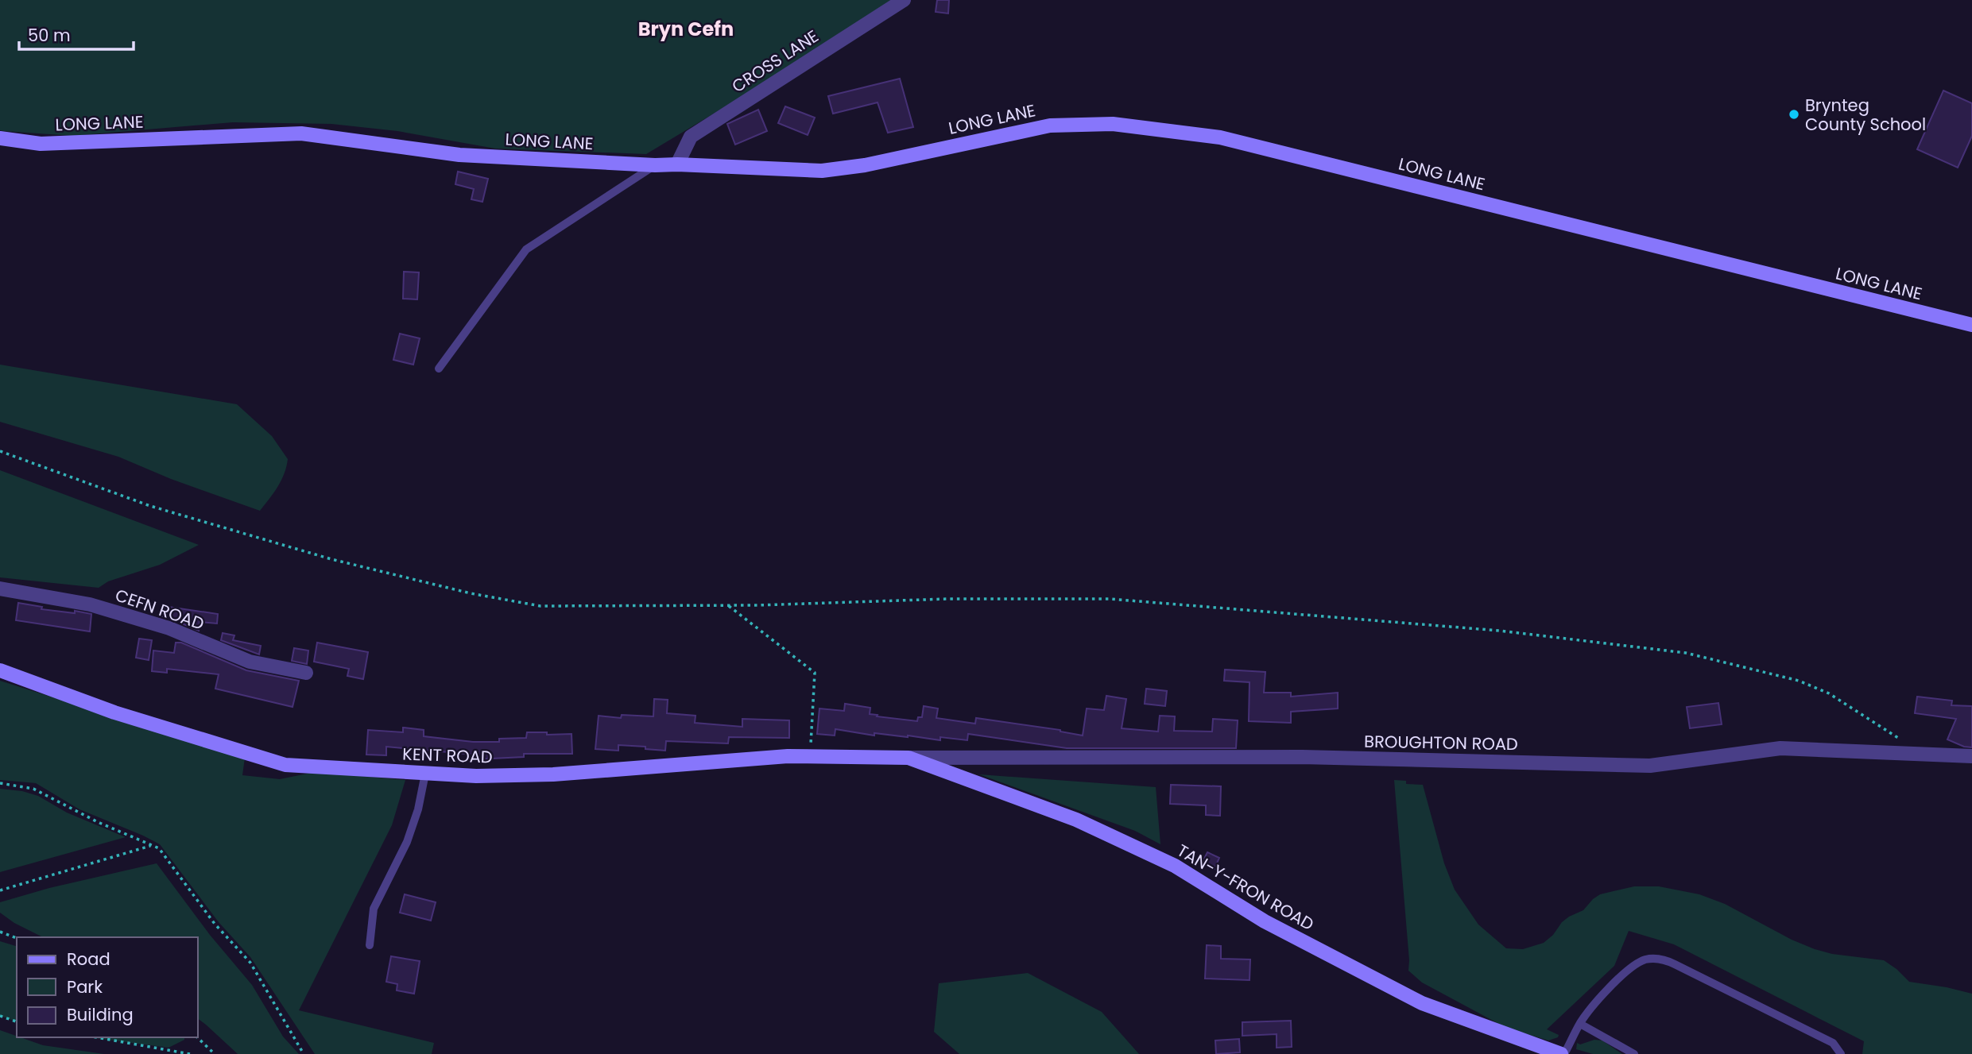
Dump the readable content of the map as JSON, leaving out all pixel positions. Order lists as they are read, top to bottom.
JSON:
{
  "streets": {
    "street": [
      "CROSS LANE",
      "LONG LANE",
      "CEFN ROAD",
      "BROUGHTON ROAD",
      "KENT ROAD",
      "TAN-Y-FRON ROAD"
    ]
  },
  "crossings": [
    ["CROSS LANE", "LONG LANE"],
    ["BROUGHTON ROAD", "KENT ROAD"],
    ["BROUGHTON ROAD", "TAN-Y-FRON ROAD"],
    ["KENT ROAD", "TAN-Y-FRON ROAD"]
  ],
  "districts": ["Bryn Cefn"],
  "places": ["Brynteg County School"],
  "legend": ["Road", "Park", "Building"],
  "scale_bar": "50 m"
}
